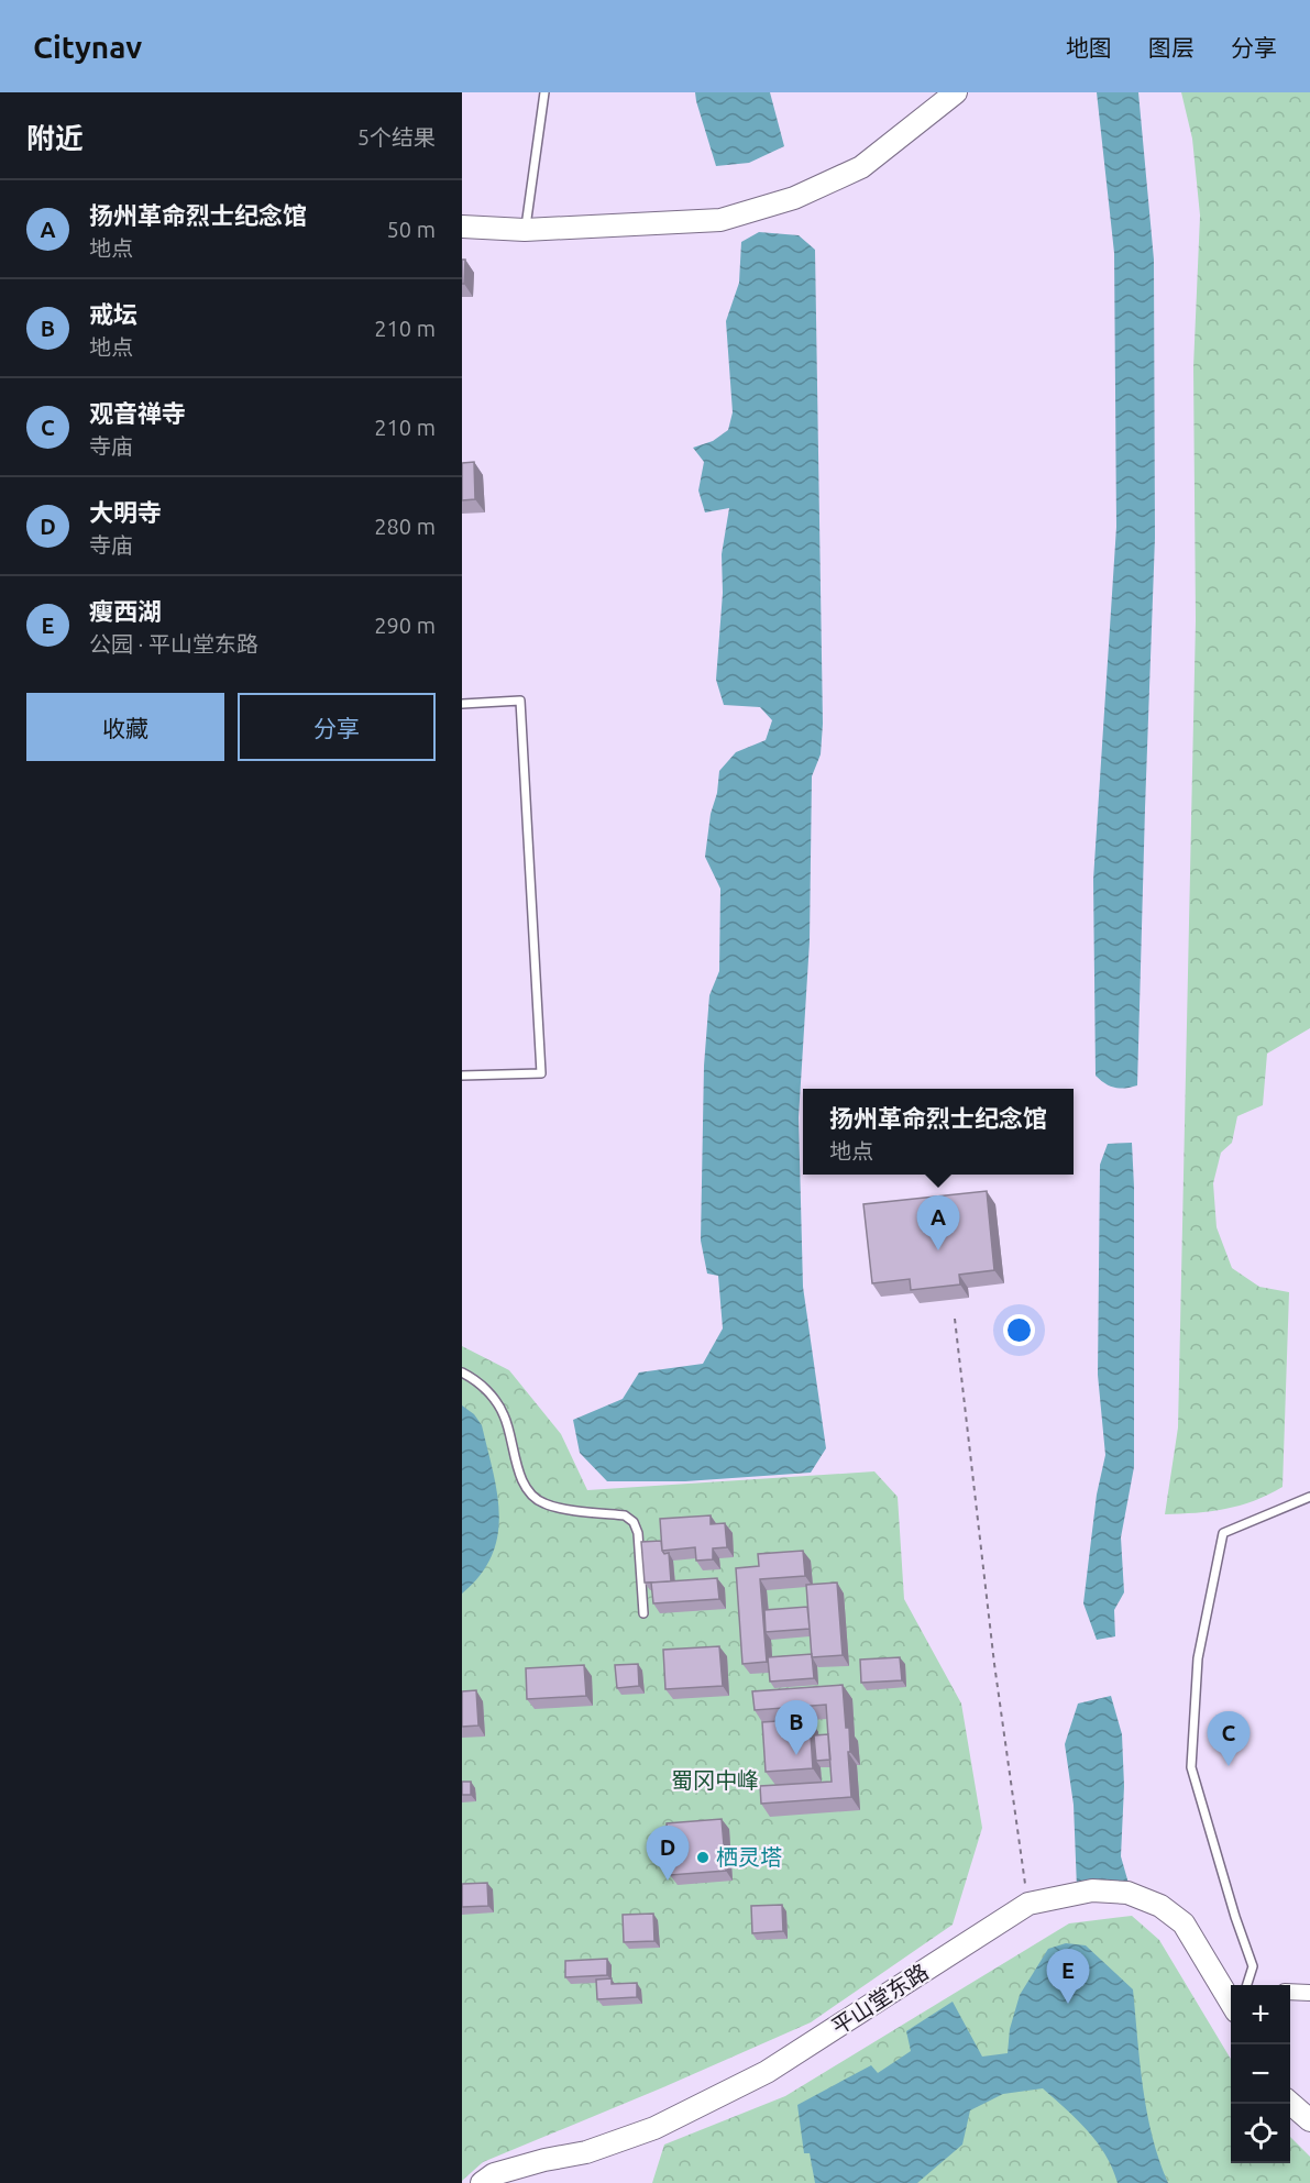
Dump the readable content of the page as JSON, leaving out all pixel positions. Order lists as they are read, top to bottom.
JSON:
{
  "streets": {
    "street": ["平山堂东路"]
  },
  "parks": ["蜀冈中峰"],
  "places": ["栖灵塔"],
  "page": {
    "header": "Citynav",
    "nav": ["地图", "图层", "分享"],
    "heading": ["附近", "5个结果"],
    "list": [
      {
        "mark": "A",
        "name": "扬州革命烈士纪念馆",
        "note": "地点",
        "value": "50 m"
      },
      {
        "mark": "B",
        "name": "戒坛",
        "note": "地点",
        "value": "210 m"
      },
      {
        "mark": "C",
        "name": "观音禅寺",
        "note": "寺庙",
        "value": "210 m"
      },
      {
        "mark": "D",
        "name": "大明寺",
        "note": "寺庙",
        "value": "280 m"
      },
      {
        "mark": "E",
        "name": "瘦西湖",
        "note": "公园 · 平山堂东路",
        "value": "290 m"
      }
    ],
    "buttons": ["收藏", "分享"],
    "popup": ["扬州革命烈士纪念馆", "地点"],
    "pins": [
      "A",
      "B",
      "C",
      "D",
      "E"
    ],
    "map_buttons": ["+", "−"]
  }
}
